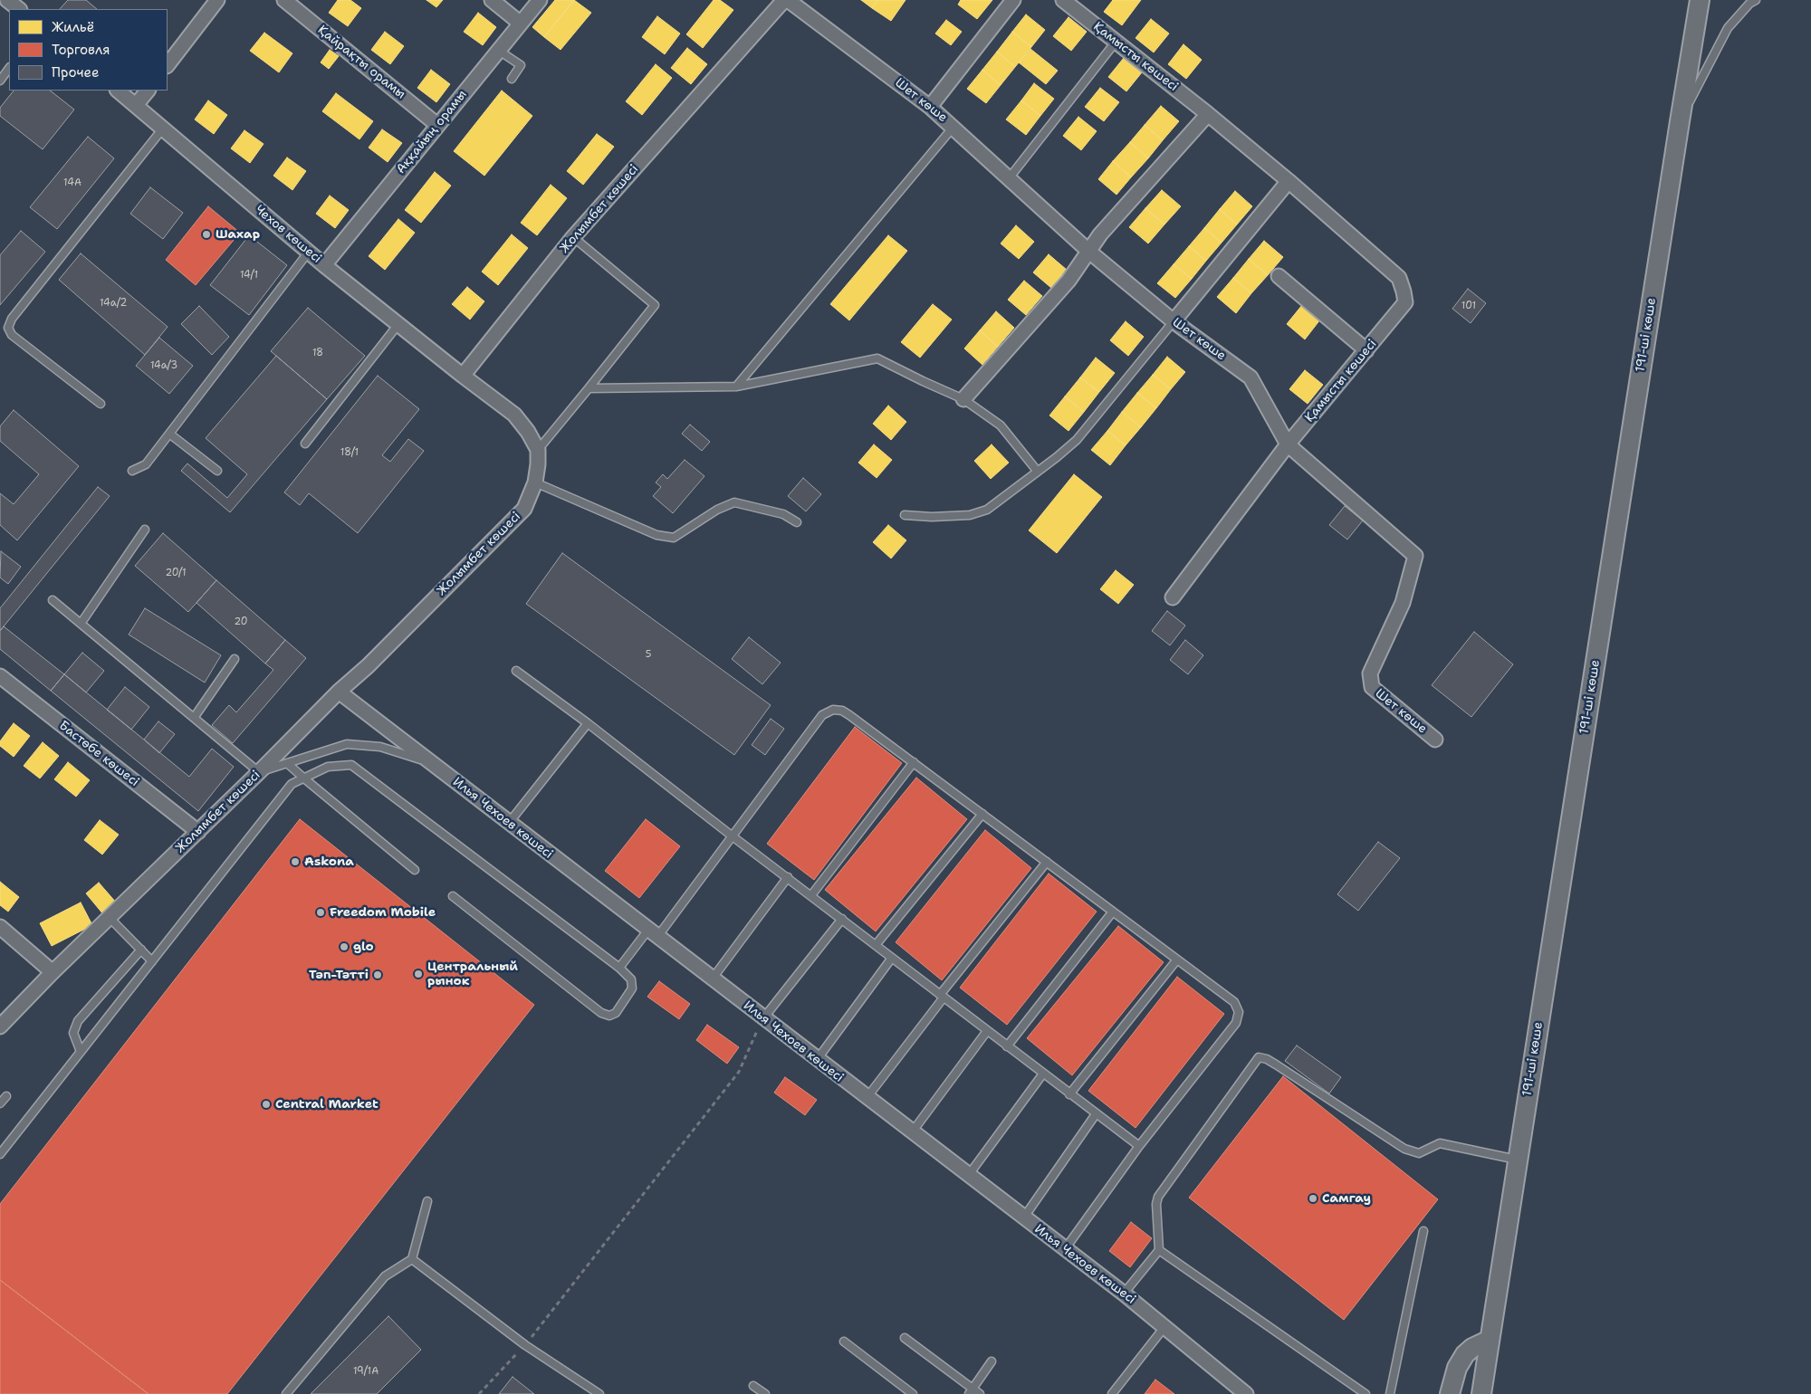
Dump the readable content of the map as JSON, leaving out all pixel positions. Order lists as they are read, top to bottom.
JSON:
{
  "streets": {
    "main road": ["191-ші көше"],
    "street": [
      "Қамысты көшесі",
      "Қайрақты орамы",
      "Шет көше",
      "Аққайың орамы",
      "Жолымбет көшесі",
      "Чехов көшесі",
      "Бастөбе көшесі",
      "Илья Чехоев көшесі"
    ]
  },
  "crossings": [
    ["Қамысты көшесі", "Шет көше"],
    ["Қайрақты орамы", "Аққайың орамы"],
    ["Аққайың орамы", "Чехов көшесі"],
    ["Жолымбет көшесі", "Чехов көшесі"],
    ["Жолымбет көшесі", "Бастөбе көшесі"],
    ["Жолымбет көшесі", "Илья Чехоев көшесі"]
  ],
  "places": [
    "Шахар",
    "Askona",
    "Freedom Mobile",
    "glo",
    "Центральный рынок",
    "Тәп-Тәтті",
    "Central Market",
    "Самгау"
  ],
  "house_numbers": [
    "14А",
    "14/1",
    "14а/2",
    "101",
    "18",
    "14а/3",
    "18/1",
    "20/1",
    "20",
    "5",
    "19/1А"
  ],
  "legend": ["Жильё", "Торговля", "Прочее"]
}
